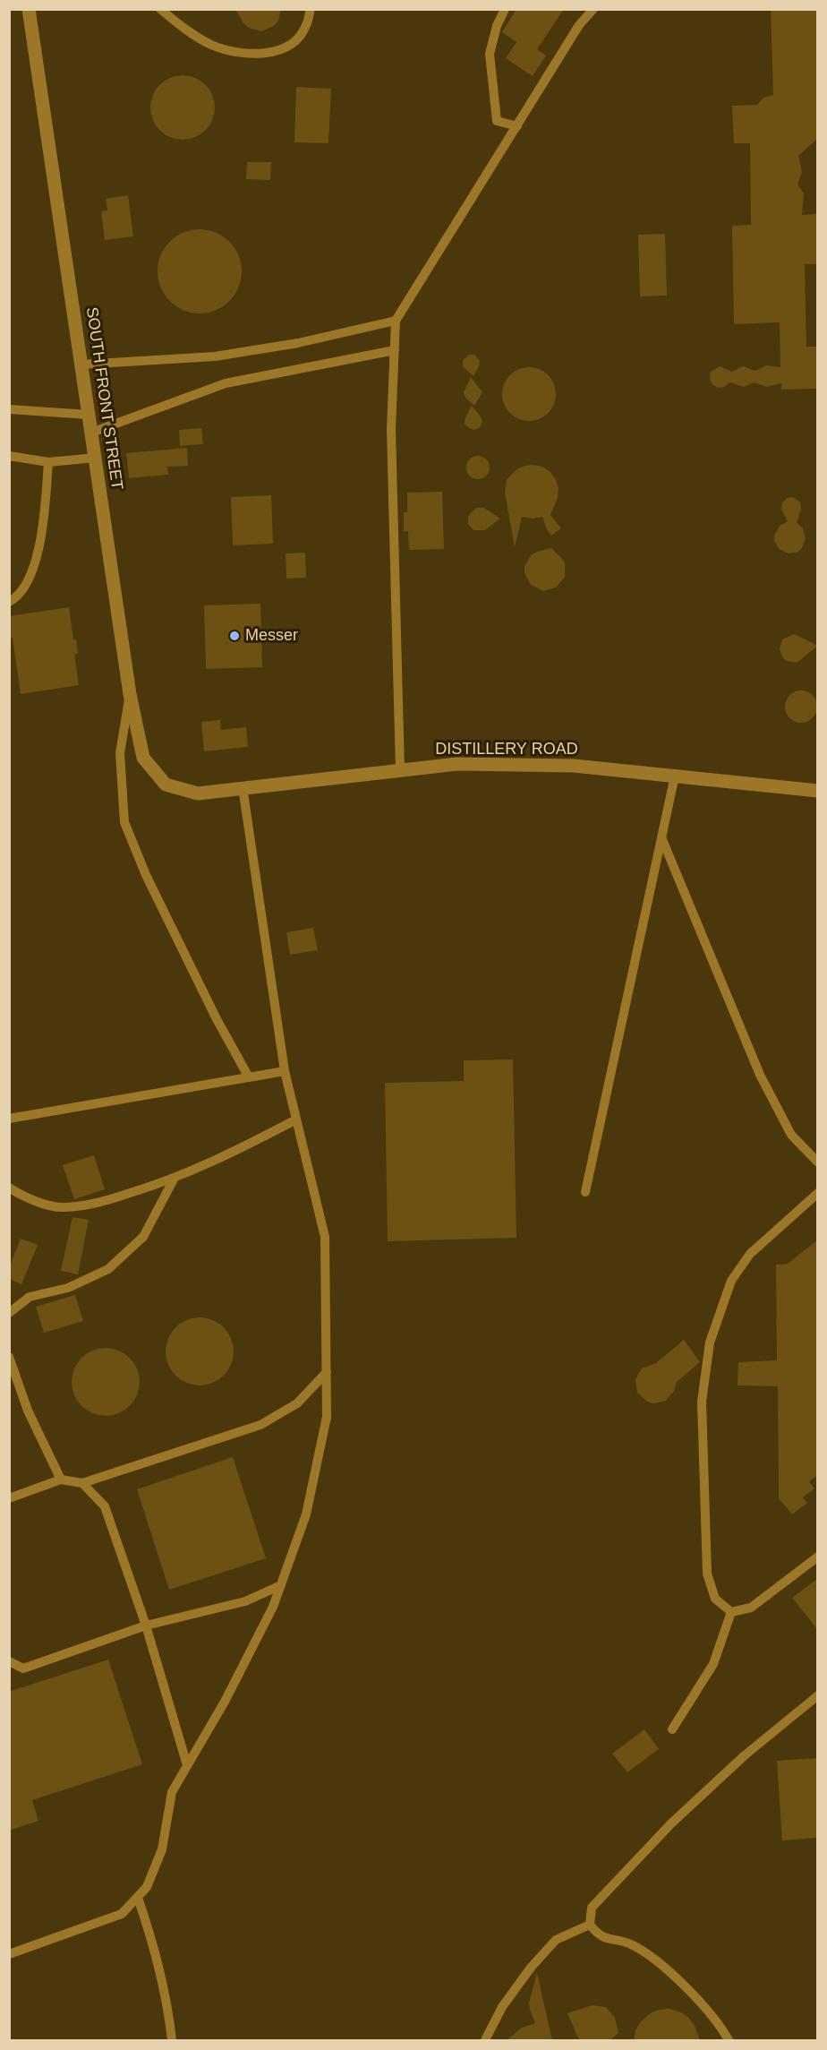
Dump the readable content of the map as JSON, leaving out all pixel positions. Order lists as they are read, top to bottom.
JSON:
{
  "streets": {
    "street": ["SOUTH FRONT STREET", "DISTILLERY ROAD"]
  },
  "crossings": [
    ["SOUTH FRONT STREET", "DISTILLERY ROAD"]
  ],
  "places": ["Messer"]
}
